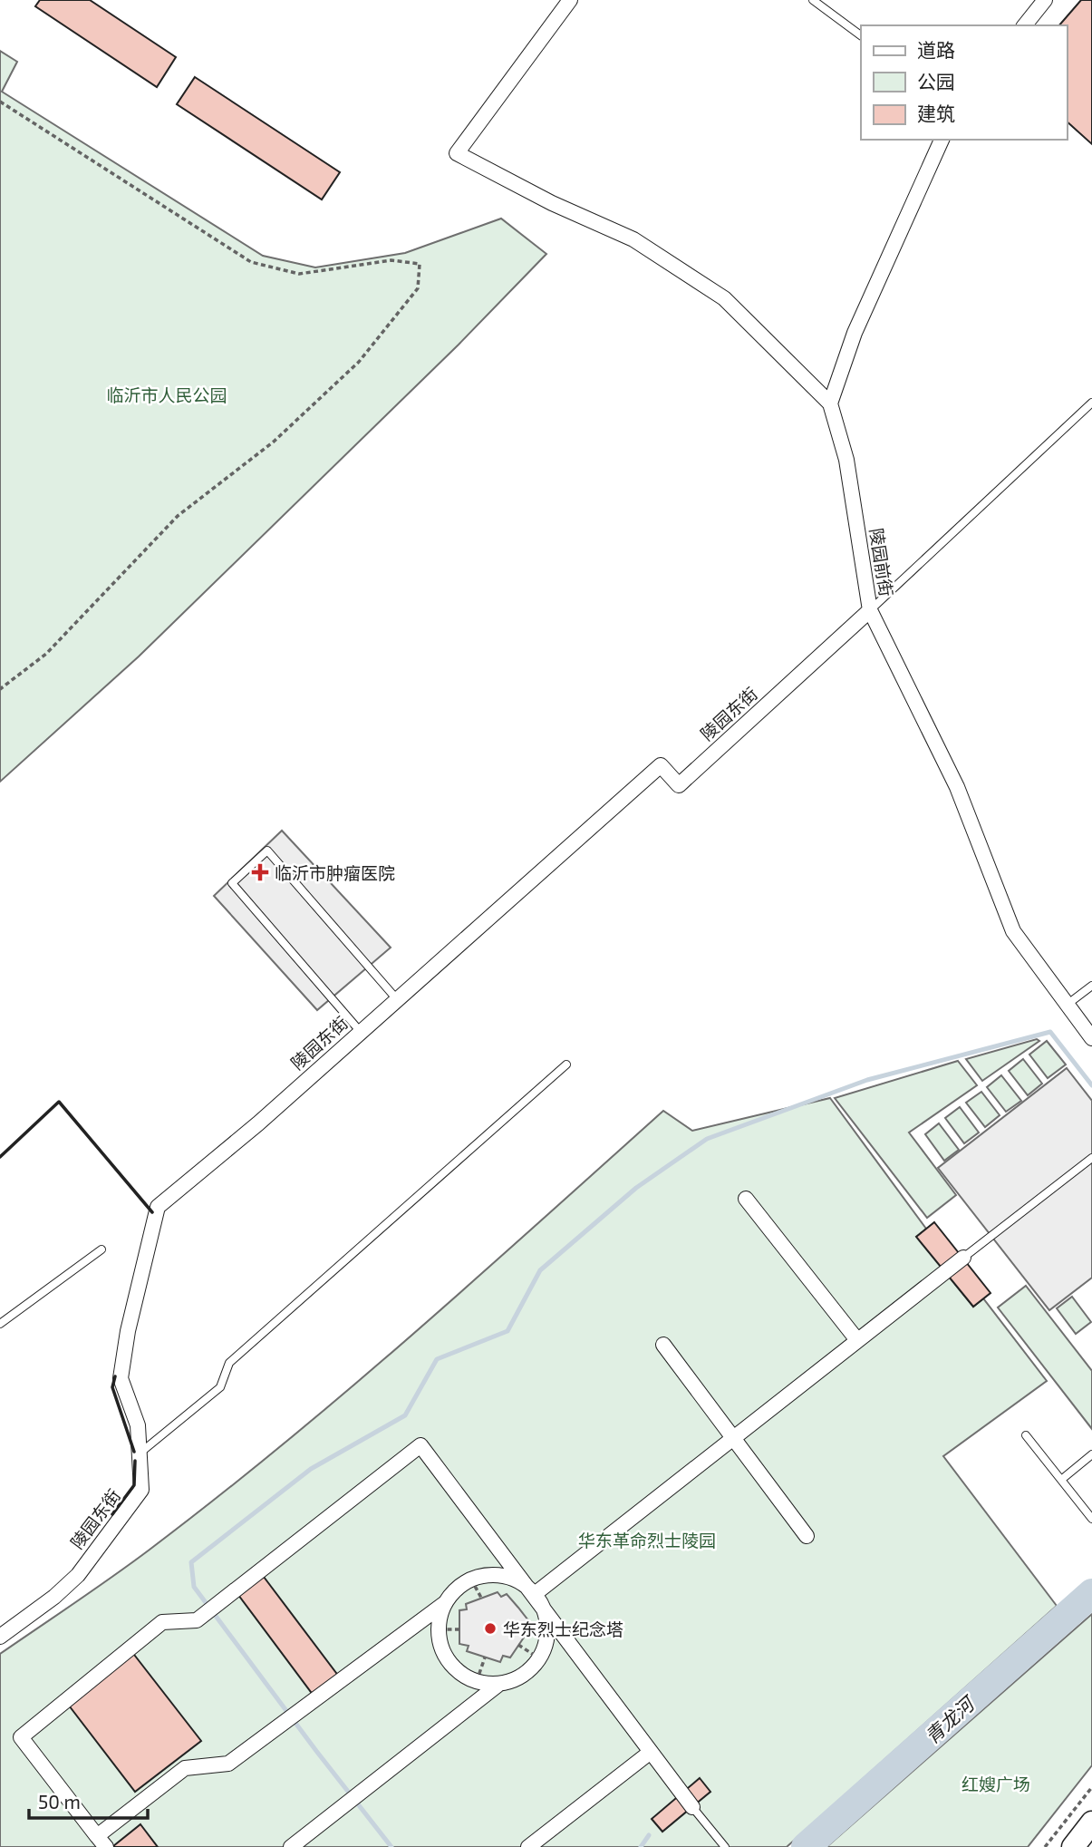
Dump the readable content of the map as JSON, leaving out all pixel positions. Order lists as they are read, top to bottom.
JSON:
{
  "streets": {
    "street": ["陵园前街", "陵园东街"]
  },
  "crossings": [
    ["陵园前街", "陵园东街"]
  ],
  "water": ["青龙河"],
  "parks": ["临沂市人民公园", "华东革命烈士陵园", "红嫂广场"],
  "places": {
    "health": ["临沂市肿瘤医院"],
    "other": ["华东烈士纪念塔"]
  },
  "legend": ["道路", "公园", "建筑"],
  "scale_bar": "50 m"
}
